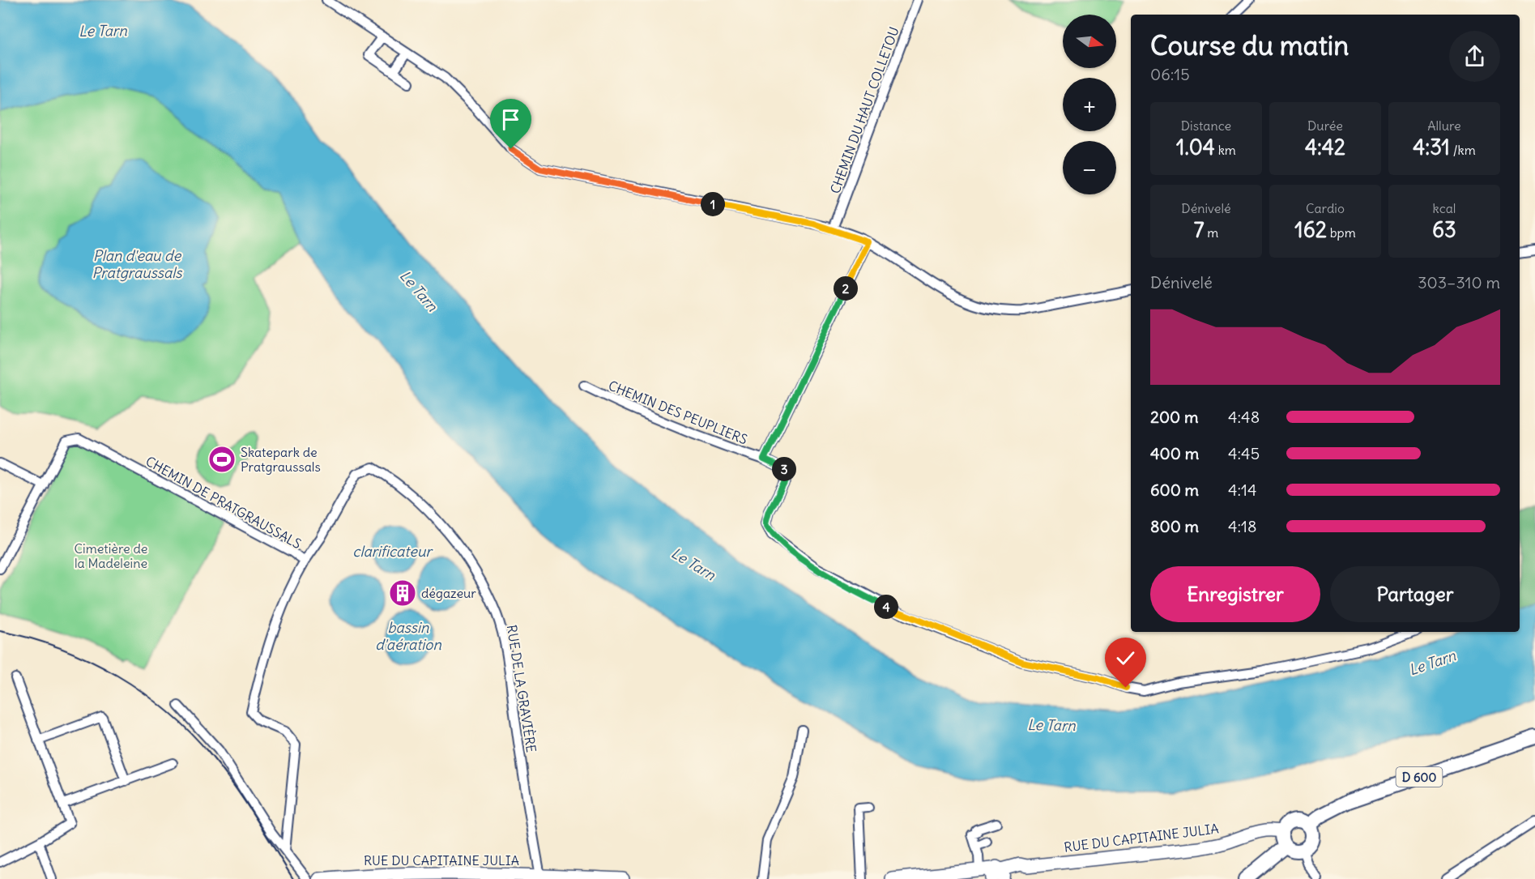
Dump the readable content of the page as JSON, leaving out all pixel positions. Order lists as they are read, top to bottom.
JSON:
{
  "streets": {
    "main road": ["D 600"],
    "street": [
      "CHEMIN DU HAUT COLLETOU",
      "CHEMIN DES PEUPLIERS",
      "CHEMIN DE PRATGRAUSSALS",
      "RUE DE LA GRAVIÈRE",
      "RUE DU CAPITAINE JULIA"
    ]
  },
  "crossings": [
    ["CHEMIN DE PRATGRAUSSALS", "RUE DE LA GRAVIÈRE"],
    ["RUE DE LA GRAVIÈRE", "RUE DU CAPITAINE JULIA"],
    ["D 600", "RUE DU CAPITAINE JULIA"]
  ],
  "water": [
    "Le Tarn",
    "Plan d'eau de Pratgraussals",
    "clarificateur",
    "bassin d'aération"
  ],
  "parks": ["Cimetière de la Madeleine"],
  "places": {
    "sports": ["Skatepark de Pratgraussals"],
    "building": ["dégazeur"]
  },
  "north": "right",
  "page": {
    "map_buttons": ["+", "−"],
    "heading": ["Course du matin", "06:15"],
    "stats": [
      ["Distance", "1.04 km"],
      ["Durée", "4:42"],
      ["Allure", "4:31 /km"],
      ["Dénivelé", "7 m"],
      ["Cardio", "162 bpm"],
      ["kcal", "63"]
    ],
    "pins": [
      "1",
      "2",
      "3",
      "4"
    ],
    "chart": ["Dénivelé", "303–310 m"],
    "list": [
      {
        "name": "200 m",
        "note": "4:48"
      },
      {
        "name": "400 m",
        "note": "4:45"
      },
      {
        "name": "600 m",
        "note": "4:14"
      },
      {
        "name": "800 m",
        "note": "4:18"
      }
    ],
    "buttons": ["Enregistrer", "Partager"]
  }
}
